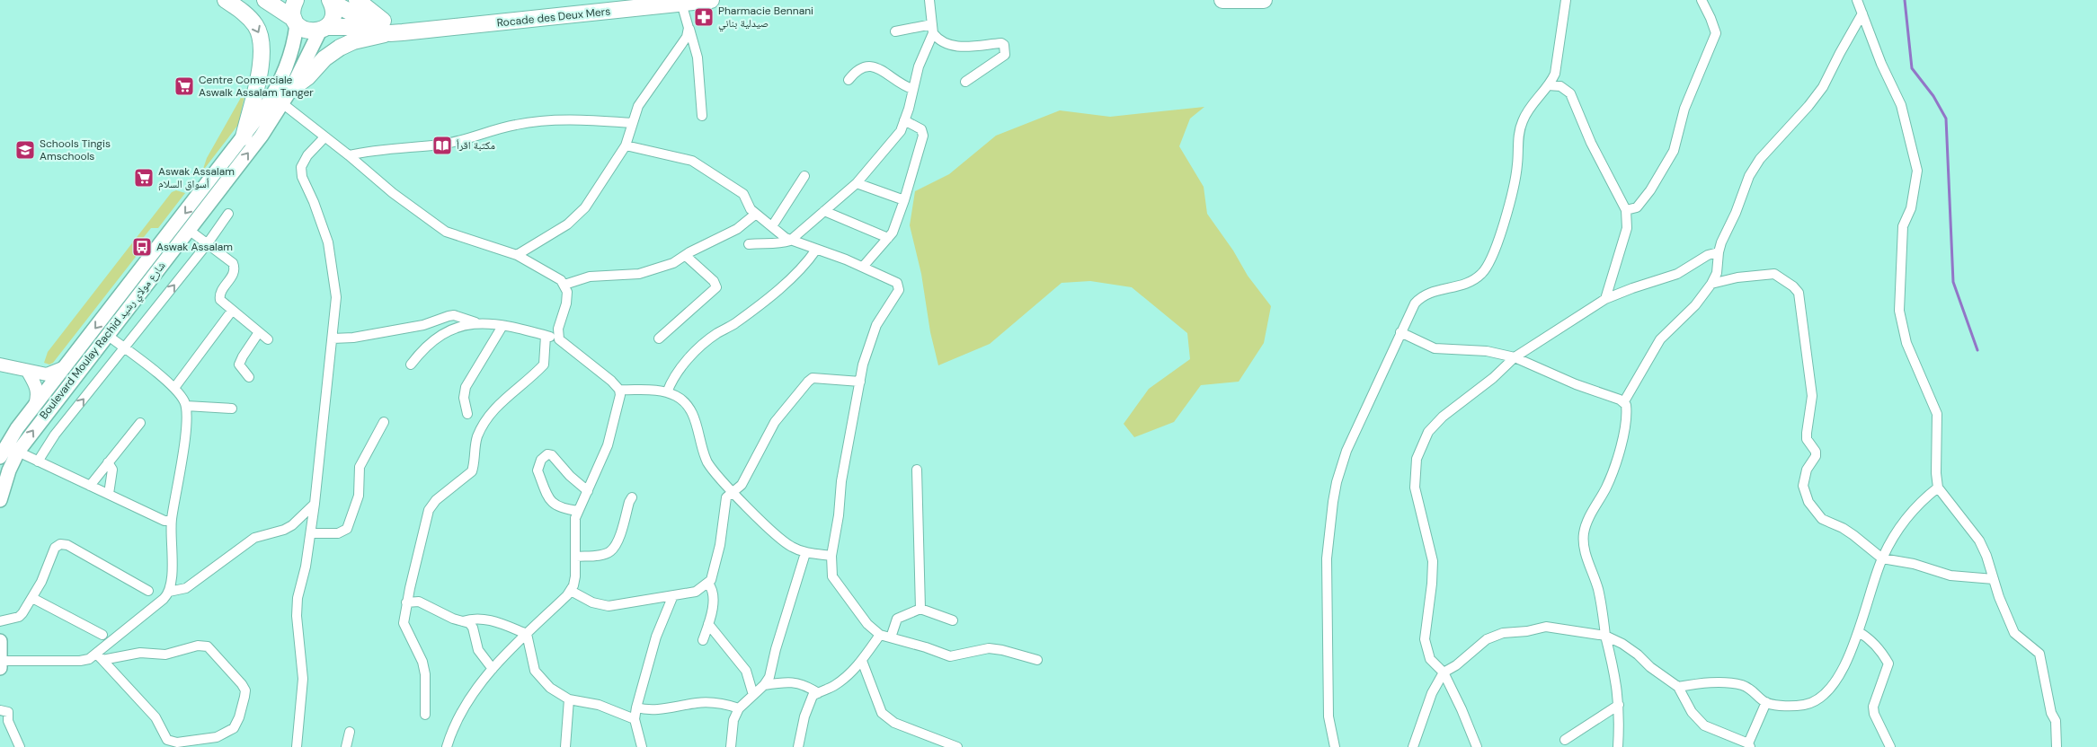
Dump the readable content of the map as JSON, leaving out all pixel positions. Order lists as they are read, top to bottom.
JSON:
{
  "streets": {
    "highway": ["Rocade des Deux Mers"],
    "main road": ["Boulevard Moulay Rachid شارع مولاي رشيد"]
  },
  "crossings": [
    ["Rocade des Deux Mers", "Boulevard Moulay Rachid شارع مولاي رشيد"]
  ],
  "places": {
    "pharmacy": ["Pharmacie Bennani صيدلية بناني"],
    "supermarket": ["Centre Comerciale Aswalk Assalam Tanger", "Aswak Assalam أسواق السلام"],
    "library": ["مكتبة اقرأ"],
    "school or university": ["Schools Tingis Amschools"],
    "bus stop": ["Aswak Assalam"]
  }
}
